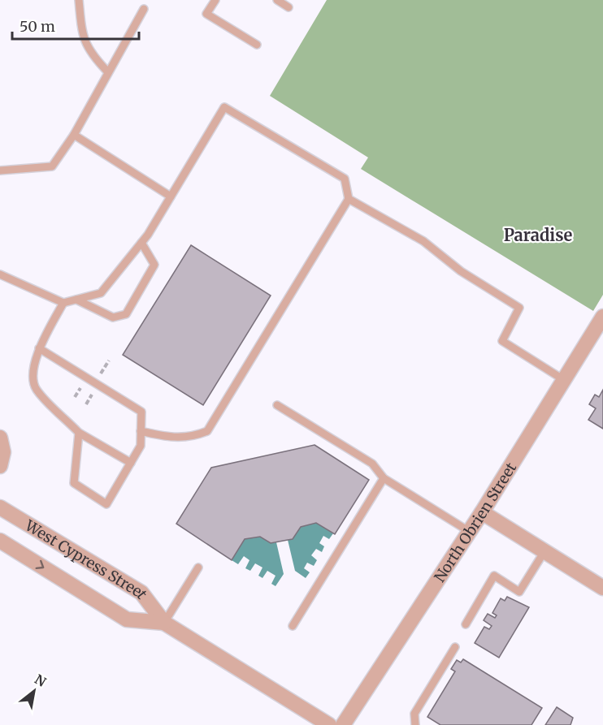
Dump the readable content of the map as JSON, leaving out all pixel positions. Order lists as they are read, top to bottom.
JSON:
{
  "streets": {
    "street": ["North Obrien Street", "West Cypress Street"]
  },
  "districts": ["Paradise"],
  "scale_bar": "50 m",
  "north": "top right"
}
